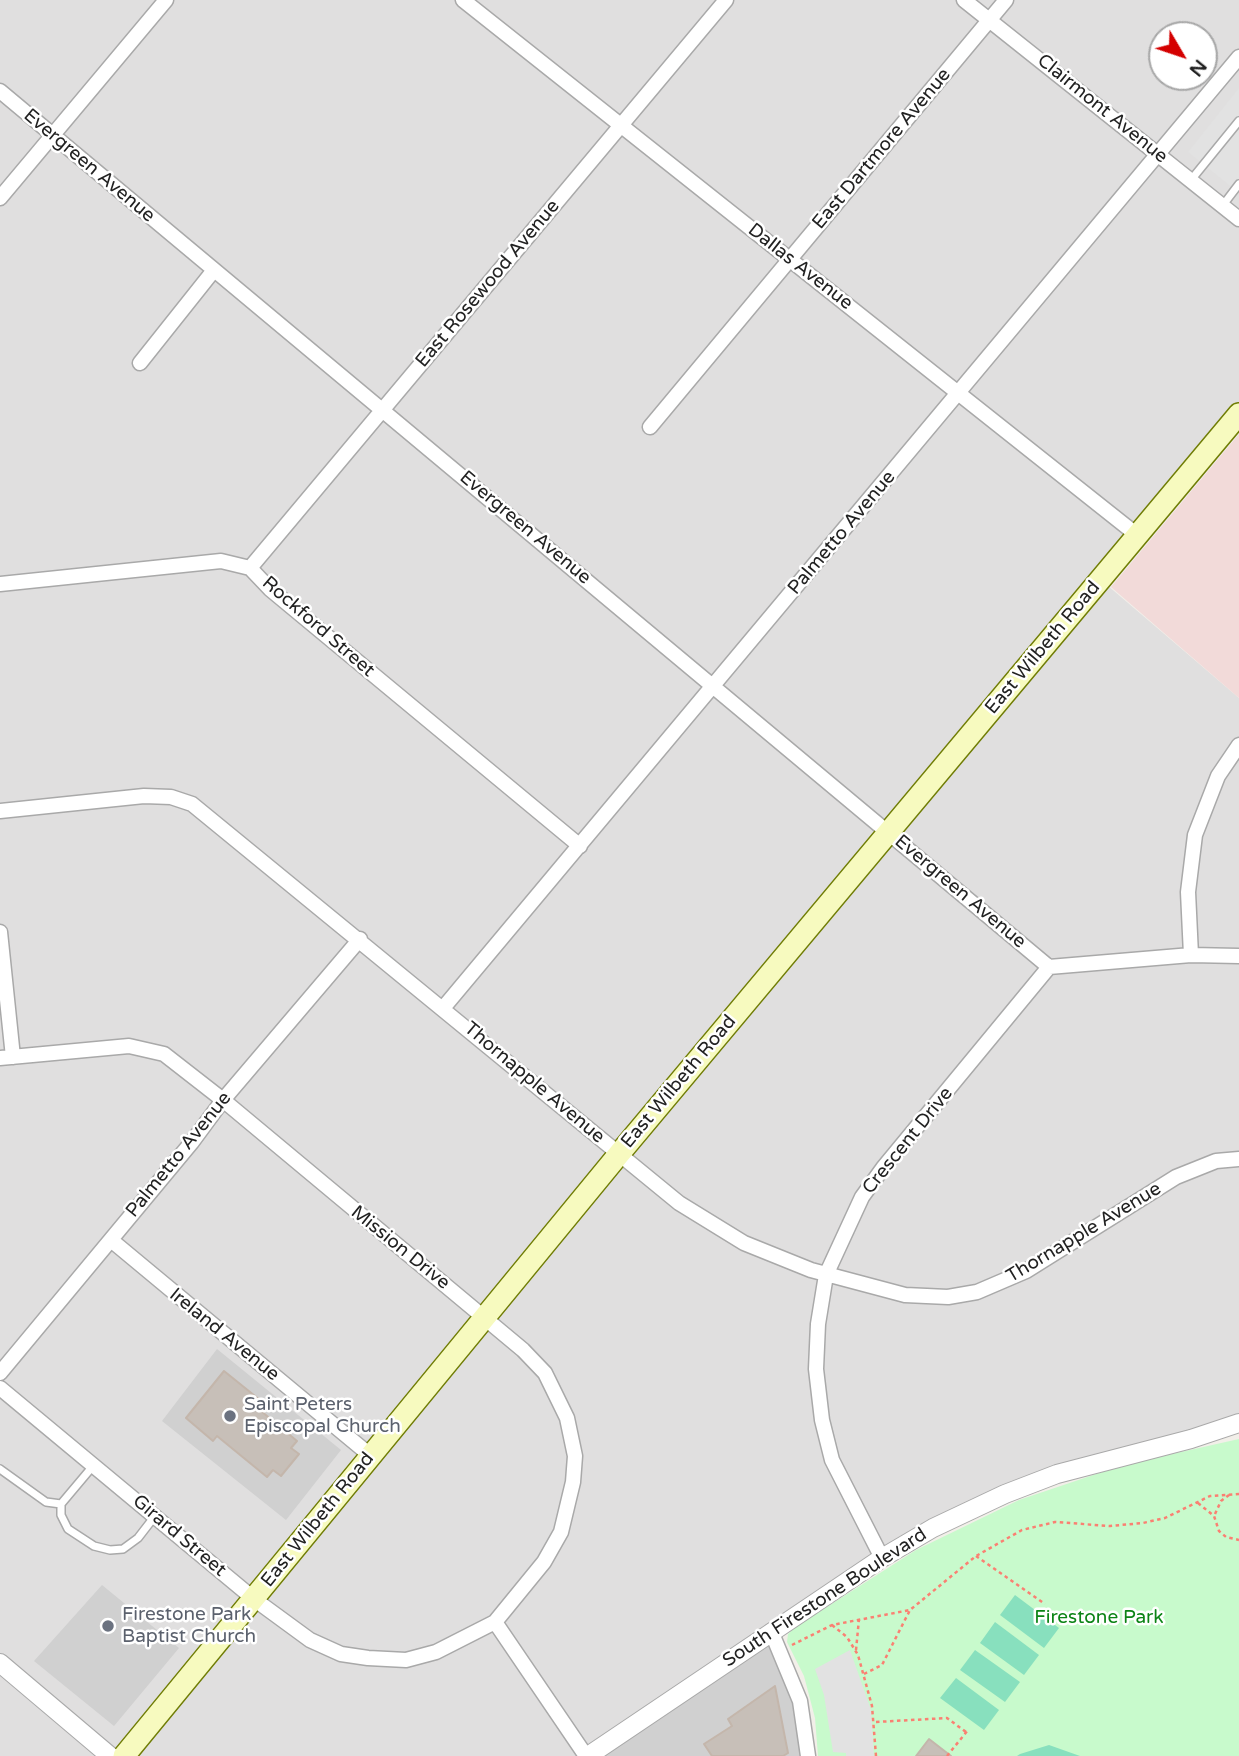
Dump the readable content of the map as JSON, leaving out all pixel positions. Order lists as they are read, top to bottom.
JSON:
{
  "streets": {
    "main road": ["East Wilbeth Road"],
    "street": [
      "Clairmont Avenue",
      "East Dartmore Avenue",
      "Evergreen Avenue",
      "Dallas Avenue",
      "East Rosewood Avenue",
      "Palmetto Avenue",
      "Rockford Street",
      "Thornapple Avenue",
      "Crescent Drive",
      "Mission Drive",
      "Ireland Avenue",
      "Girard Street",
      "South Firestone Boulevard"
    ]
  },
  "crossings": [
    ["Clairmont Avenue", "East Dartmore Avenue"],
    ["Clairmont Avenue", "Palmetto Avenue"],
    ["East Dartmore Avenue", "Dallas Avenue"],
    ["Evergreen Avenue", "East Rosewood Avenue"],
    ["Evergreen Avenue", "Palmetto Avenue"],
    ["Evergreen Avenue", "East Wilbeth Road"],
    ["Evergreen Avenue", "Crescent Drive"],
    ["Dallas Avenue", "East Rosewood Avenue"],
    ["Dallas Avenue", "Palmetto Avenue"],
    ["Dallas Avenue", "East Wilbeth Road"],
    ["East Rosewood Avenue", "Rockford Street"],
    ["Palmetto Avenue", "Rockford Street"],
    ["Palmetto Avenue", "Thornapple Avenue"],
    ["Palmetto Avenue", "Mission Drive"],
    ["Palmetto Avenue", "Ireland Avenue"],
    ["East Wilbeth Road", "Thornapple Avenue"],
    ["East Wilbeth Road", "Mission Drive"],
    ["East Wilbeth Road", "Ireland Avenue"],
    ["East Wilbeth Road", "Girard Street"],
    ["Thornapple Avenue", "Crescent Drive"],
    ["Crescent Drive", "South Firestone Boulevard"],
    ["Mission Drive", "Girard Street"]
  ],
  "parks": ["Firestone Park"],
  "places": ["Saint Peters Episcopal Church", "Firestone Park Baptist Church"],
  "north": "bottom right"
}
